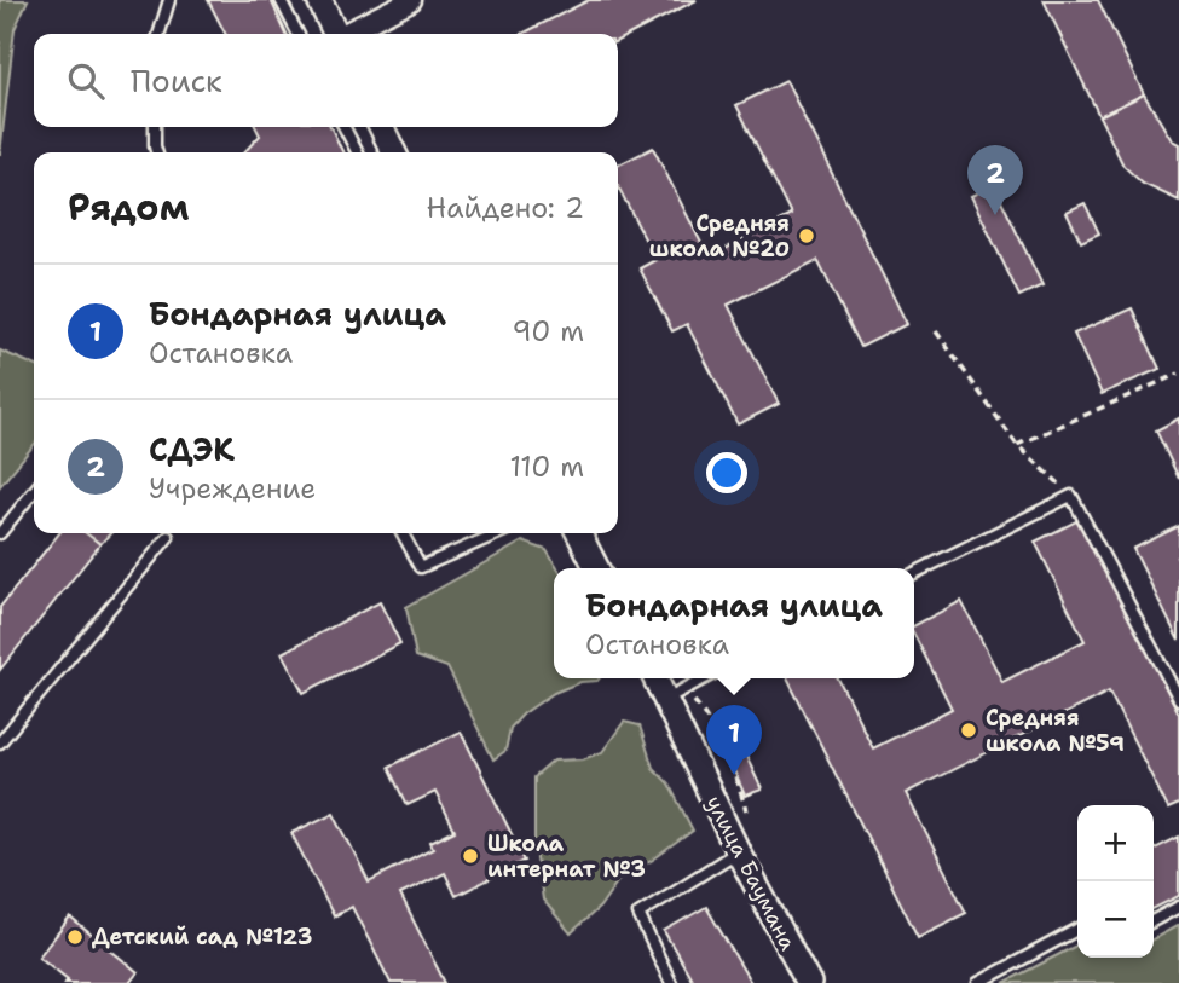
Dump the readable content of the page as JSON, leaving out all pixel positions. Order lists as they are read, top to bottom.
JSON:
{
  "streets": {
    "street": ["улица Баумана"]
  },
  "places": [
    "Средняя школа №20",
    "Средняя школа №59",
    "Школа интернат №3",
    "Детский сад №123"
  ],
  "page": {
    "search": "Поиск",
    "pins": ["2", "1"],
    "heading": ["Рядом", "Найдено: 2"],
    "list": [
      {
        "mark": "1",
        "name": "Бондарная улица",
        "note": "Остановка",
        "value": "90 m"
      },
      {
        "mark": "2",
        "name": "СДЭК",
        "note": "Учреждение",
        "value": "110 m"
      }
    ],
    "popup": ["Бондарная улица", "Остановка"],
    "map_buttons": ["+", "−"]
  }
}
